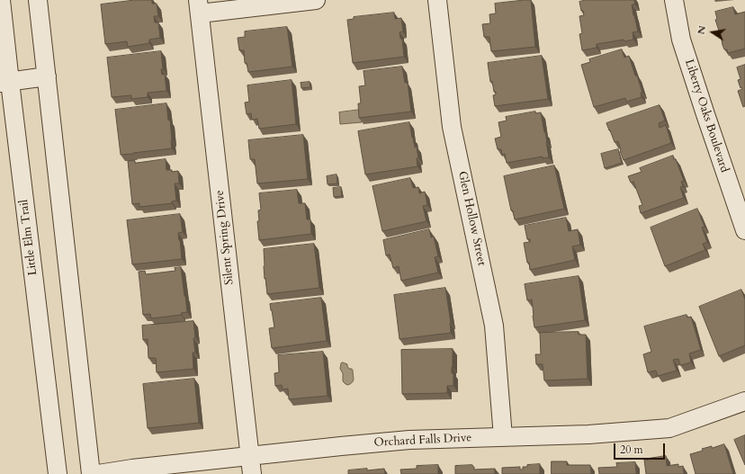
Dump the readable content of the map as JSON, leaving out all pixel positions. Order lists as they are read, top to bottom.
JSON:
{
  "streets": {
    "street": [
      "Liberty Oaks Boulevard",
      "Glen Hollow Street",
      "Little Elm Trail",
      "Silent Spring Drive",
      "Orchard Falls Drive"
    ]
  },
  "crossings": [
    ["Glen Hollow Street", "Orchard Falls Drive"],
    ["Silent Spring Drive", "Orchard Falls Drive"]
  ],
  "scale_bar": "20 m",
  "north": "left"
}
